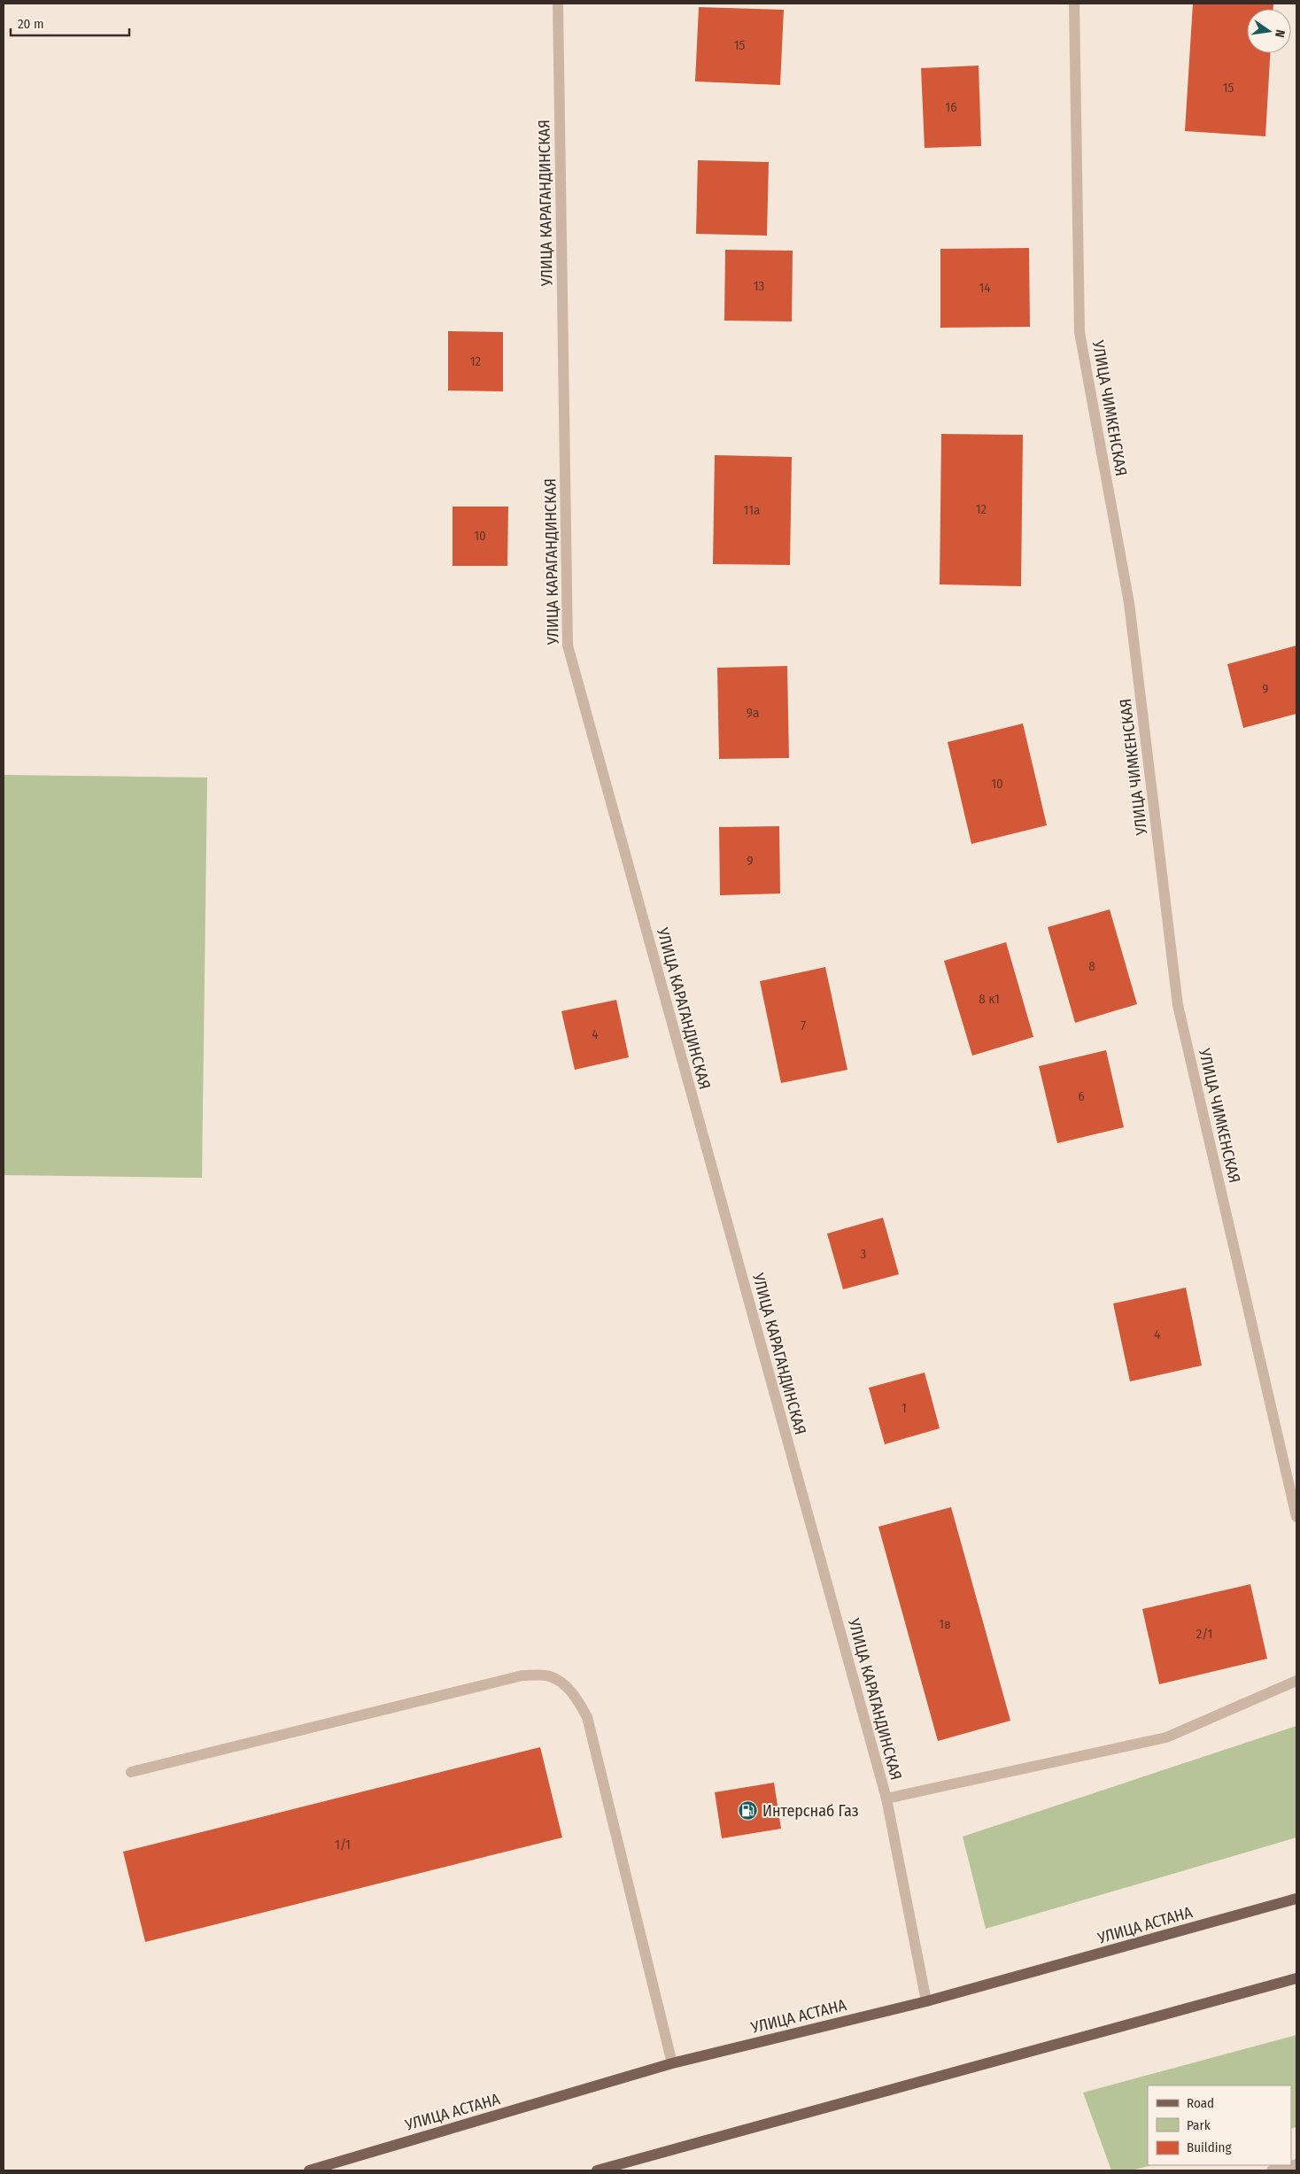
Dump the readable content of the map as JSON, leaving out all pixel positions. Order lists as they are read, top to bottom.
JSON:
{
  "streets": {
    "main road": ["УЛИЦА АСТАНА"],
    "street": ["УЛИЦА КАРАГАНДИНСКАЯ", "УЛИЦА ЧИМКЕНСКАЯ"]
  },
  "crossings": [
    ["УЛИЦА КАРАГАНДИНСКАЯ", "УЛИЦА АСТАНА"]
  ],
  "places": {
    "fuel station": ["Интерснаб Газ"]
  },
  "house_numbers": [
    "15",
    "15",
    "16",
    "13",
    "14",
    "12",
    "12",
    "11а",
    "10",
    "9",
    "9а",
    "10",
    "9",
    "8",
    "8 к1",
    "7",
    "4",
    "6",
    "3",
    "4",
    "1",
    "1в",
    "2/1",
    "1/1"
  ],
  "legend": ["Road", "Park", "Building"],
  "scale_bar": "20 m",
  "north": "right"
}
